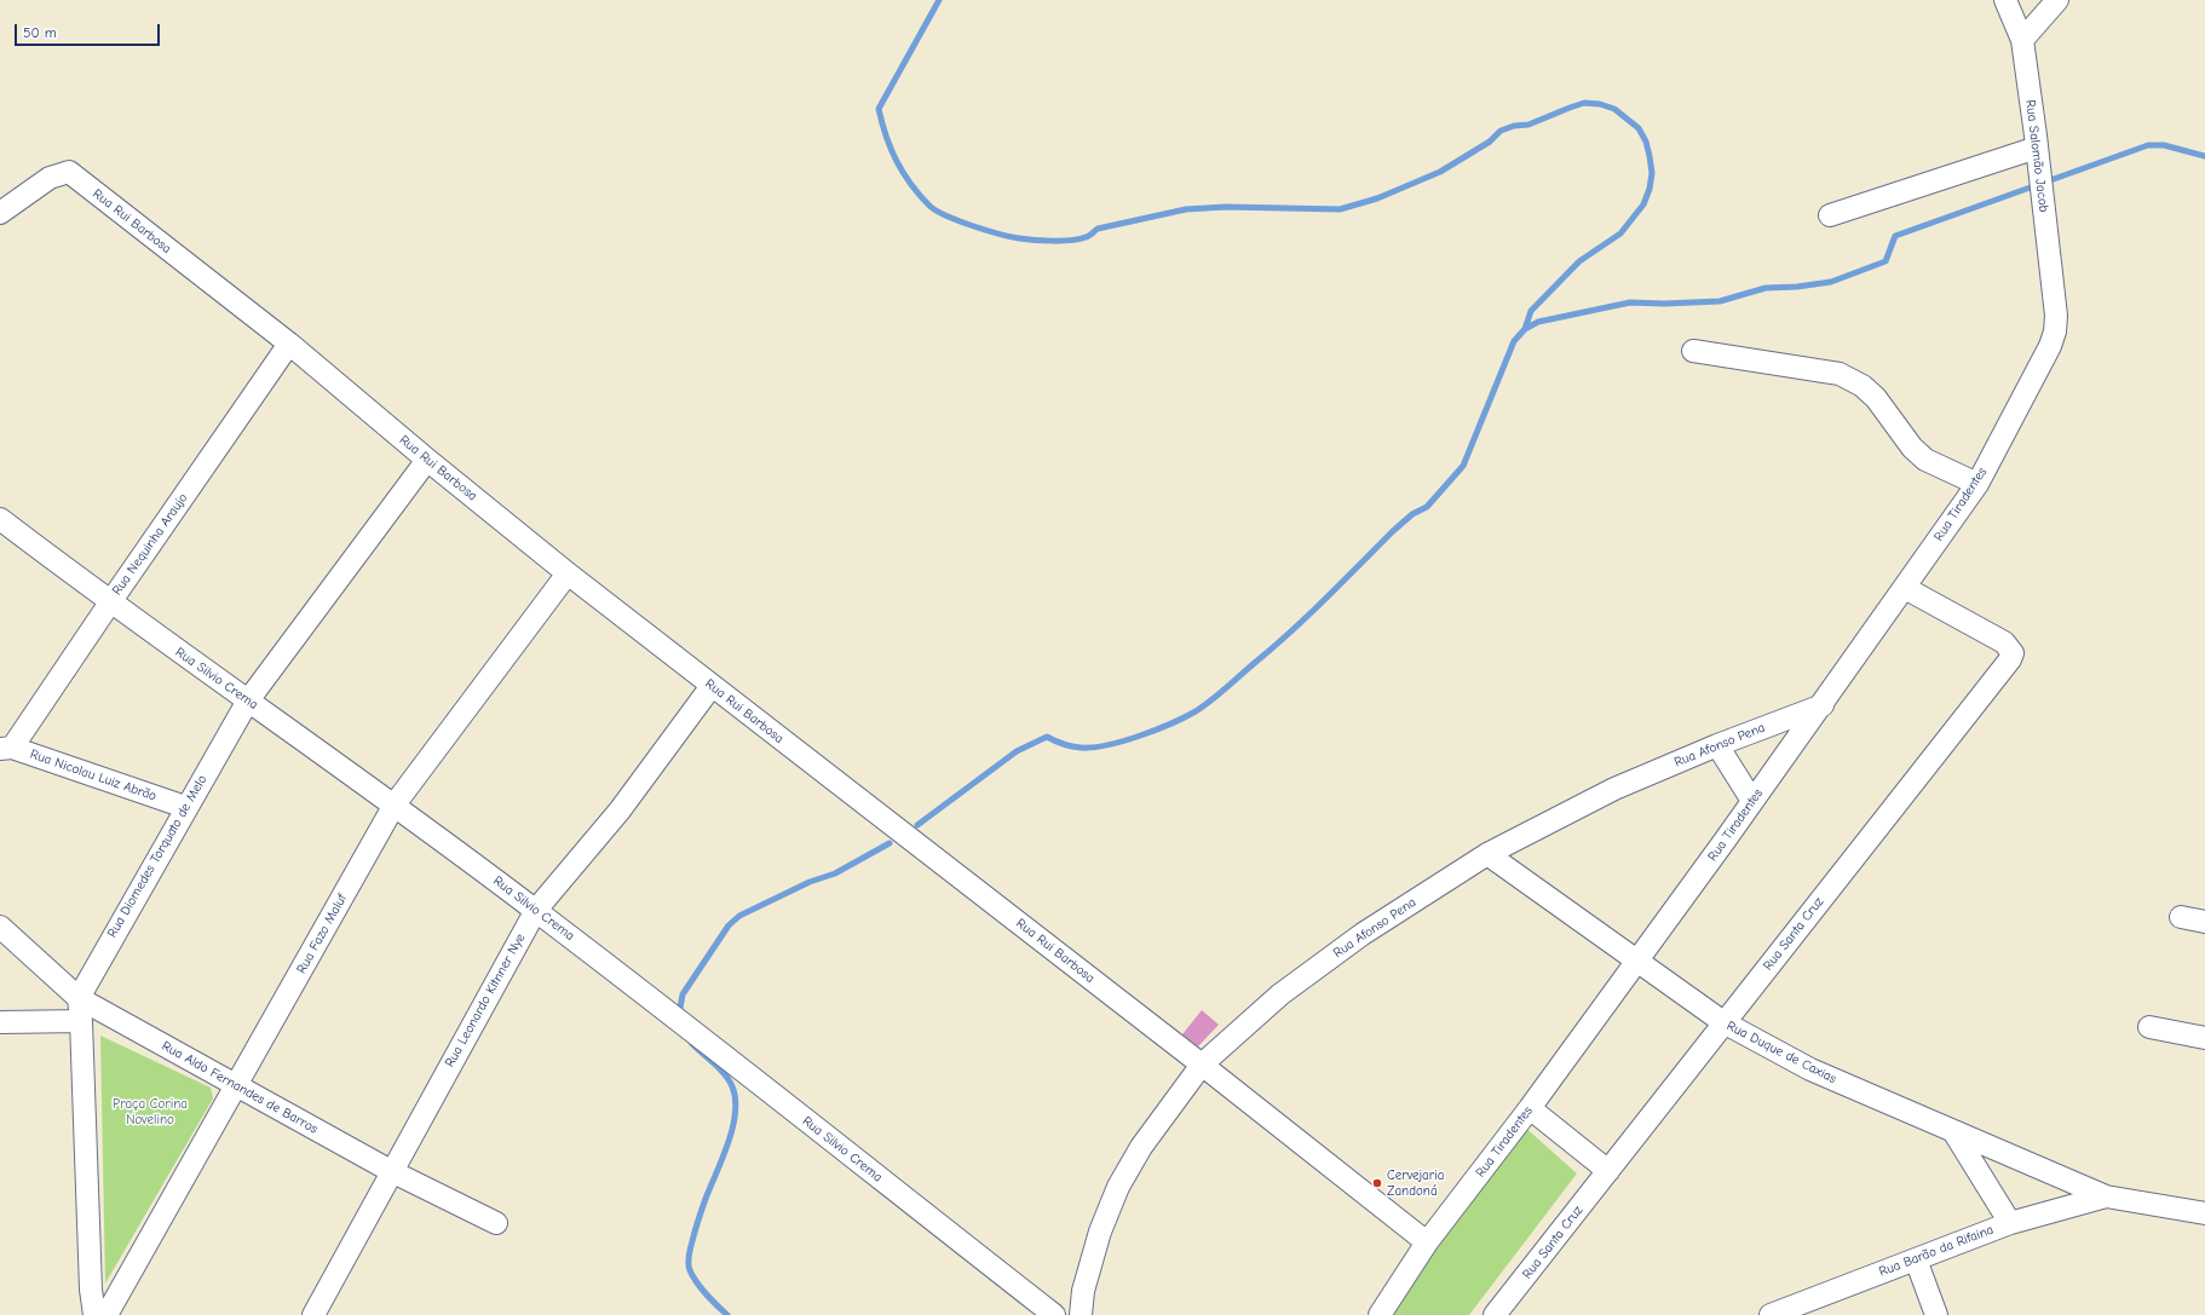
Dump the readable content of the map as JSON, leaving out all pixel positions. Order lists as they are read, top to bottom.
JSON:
{
  "streets": {
    "street": [
      "Rua Salomão Jacob",
      "Rua Rui Barbosa",
      "Rua Tiradentes",
      "Rua Nequinha Araujo",
      "Rua Silvio Crema",
      "Rua Afonso Pena",
      "Rua Nicolau Luiz Abrão",
      "Rua Diomedes Torquato de Melo",
      "Rua Fazo Maluf",
      "Rua Santa Cruz",
      "Rua Leonardo Kitnner Nye",
      "Rua Duque de Caxias",
      "Rua Aldo Fernandes de Barros",
      "Rua Barão da Rifaina"
    ]
  },
  "crossings": [
    ["Rua Salomão Jacob", "Rua Tiradentes"],
    ["Rua Rui Barbosa", "Rua Tiradentes"],
    ["Rua Rui Barbosa", "Rua Nequinha Araujo"],
    ["Rua Rui Barbosa", "Rua Afonso Pena"],
    ["Rua Rui Barbosa", "Rua Diomedes Torquato de Melo"],
    ["Rua Rui Barbosa", "Rua Fazo Maluf"],
    ["Rua Rui Barbosa", "Rua Leonardo Kitnner Nye"],
    ["Rua Tiradentes", "Rua Afonso Pena"],
    ["Rua Tiradentes", "Rua Santa Cruz"],
    ["Rua Tiradentes", "Rua Duque de Caxias"],
    ["Rua Nequinha Araujo", "Rua Silvio Crema"],
    ["Rua Nequinha Araujo", "Rua Nicolau Luiz Abrão"],
    ["Rua Silvio Crema", "Rua Diomedes Torquato de Melo"],
    ["Rua Silvio Crema", "Rua Fazo Maluf"],
    ["Rua Silvio Crema", "Rua Leonardo Kitnner Nye"],
    ["Rua Afonso Pena", "Rua Duque de Caxias"],
    ["Rua Nicolau Luiz Abrão", "Rua Diomedes Torquato de Melo"],
    ["Rua Diomedes Torquato de Melo", "Rua Aldo Fernandes de Barros"],
    ["Rua Fazo Maluf", "Rua Aldo Fernandes de Barros"],
    ["Rua Santa Cruz", "Rua Duque de Caxias"],
    ["Rua Leonardo Kitnner Nye", "Rua Aldo Fernandes de Barros"],
    ["Rua Duque de Caxias", "Rua Barão da Rifaina"]
  ],
  "parks": ["Praça Corina Novelino"],
  "places": ["Cervejaria Zandoná"],
  "scale_bar": "50 m"
}
